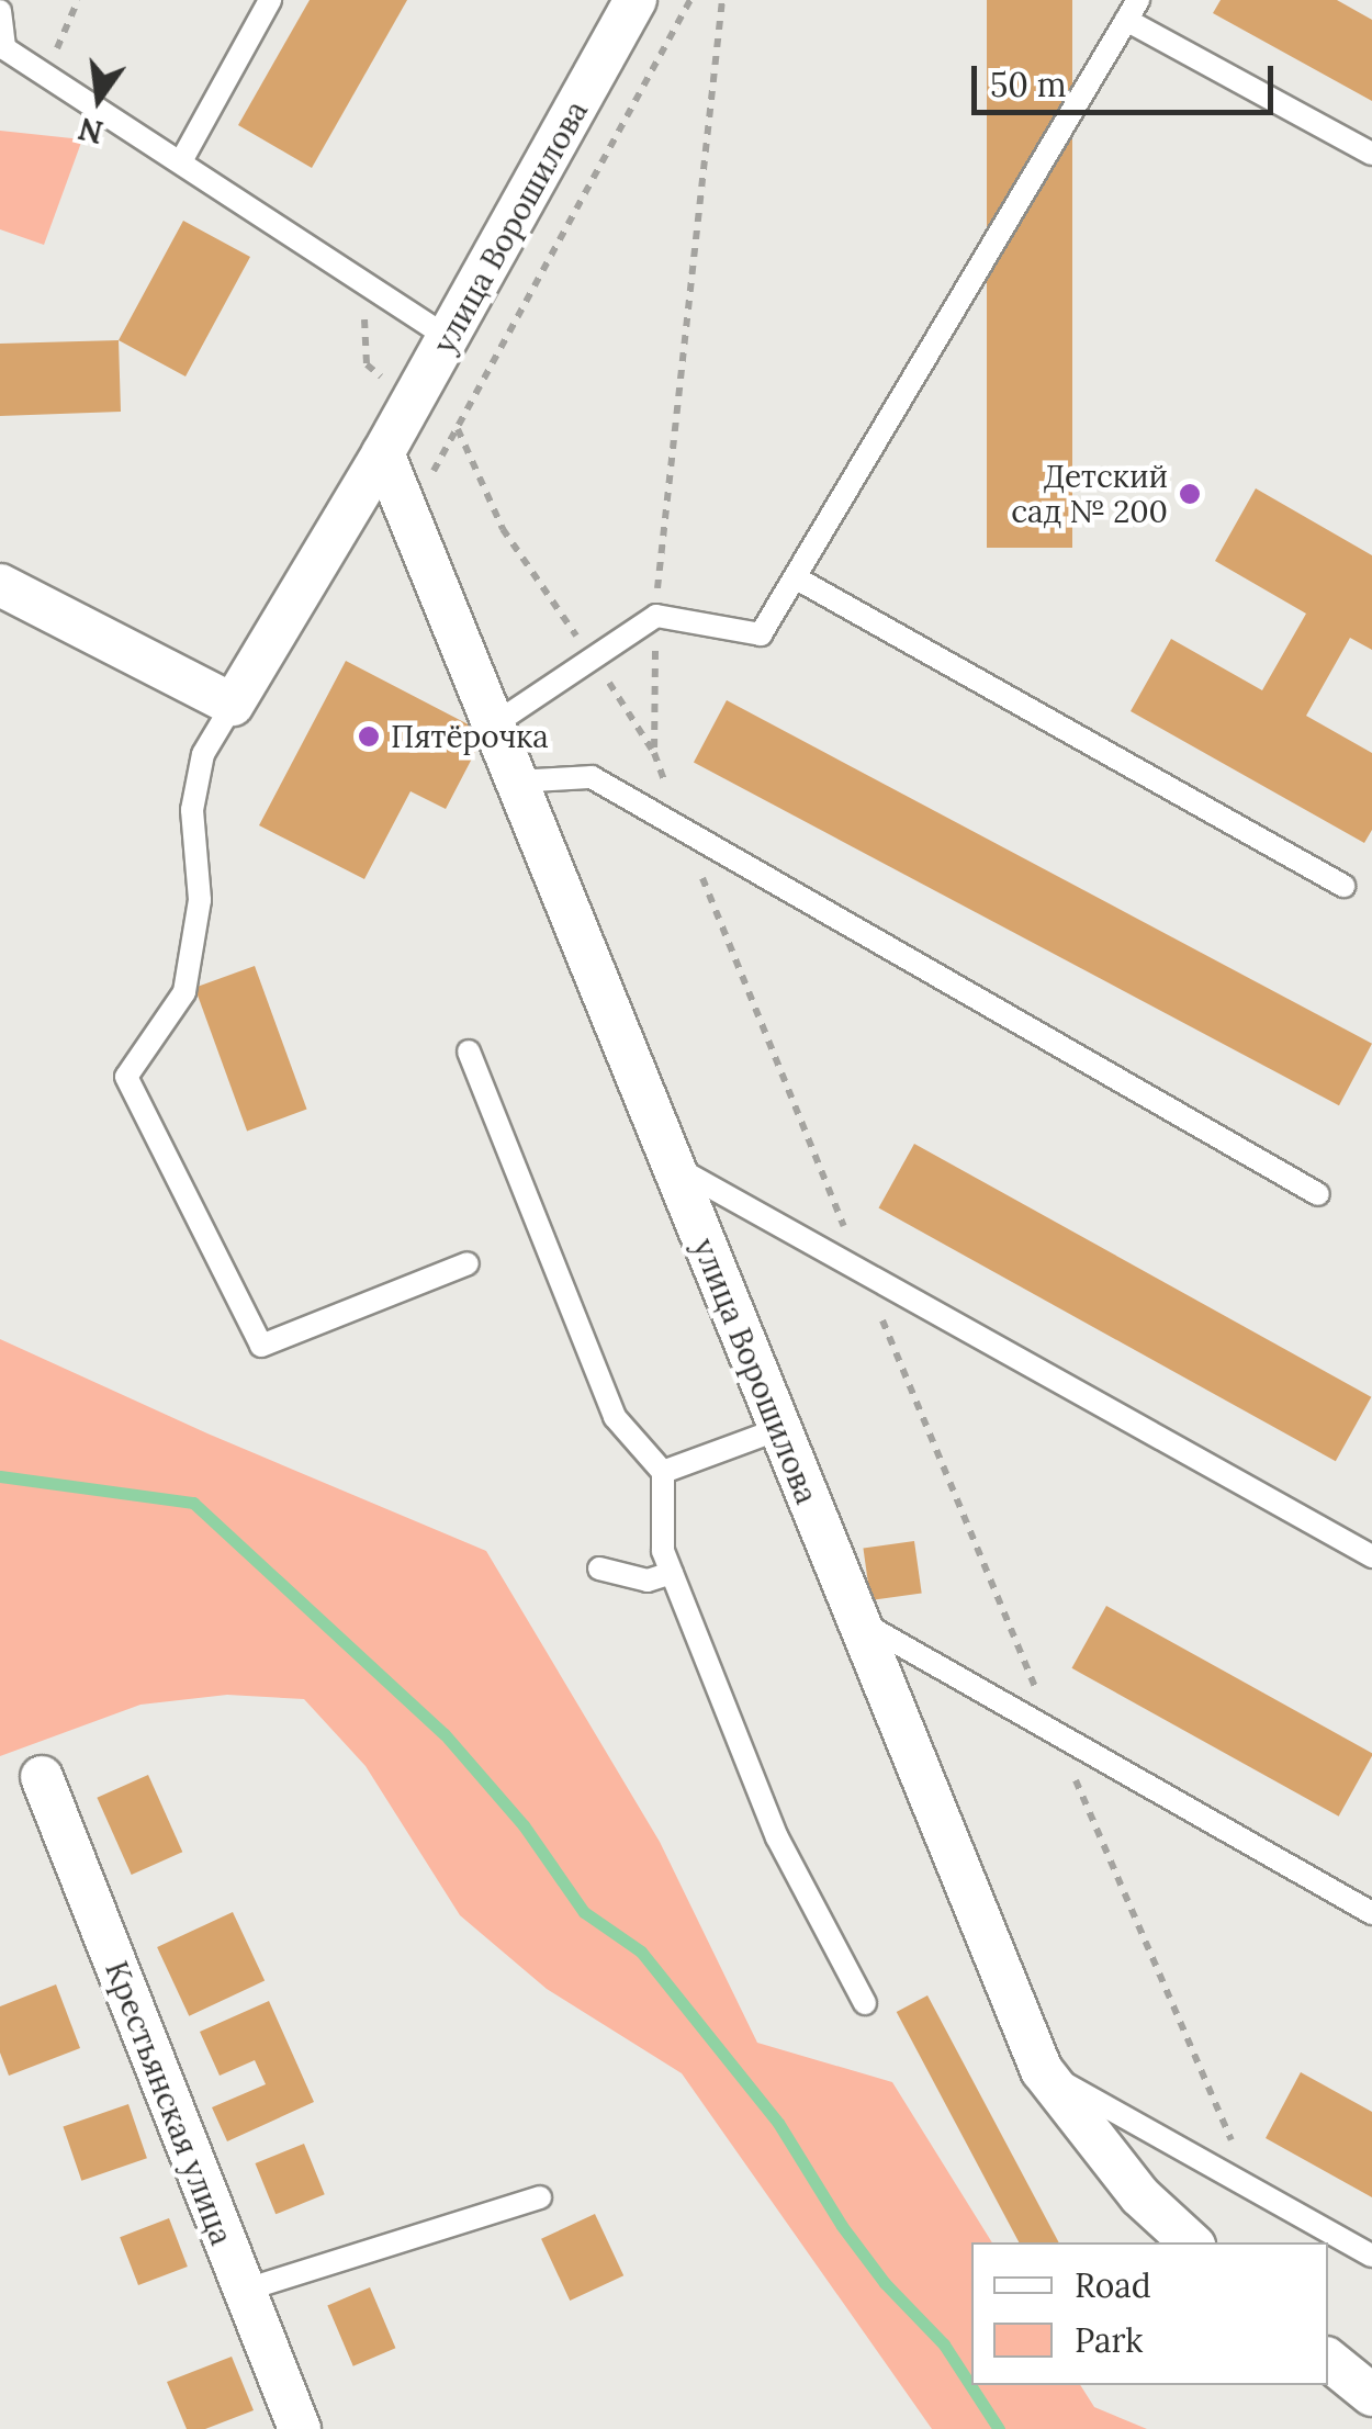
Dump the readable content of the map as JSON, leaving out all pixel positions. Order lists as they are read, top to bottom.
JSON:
{
  "streets": {
    "street": ["улица Ворошилова", "Крестьянская улица"]
  },
  "places": ["Детский сад № 200", "Пятёрочка"],
  "legend": ["Road", "Park"],
  "scale_bar": "50 m",
  "north": "bottom"
}
